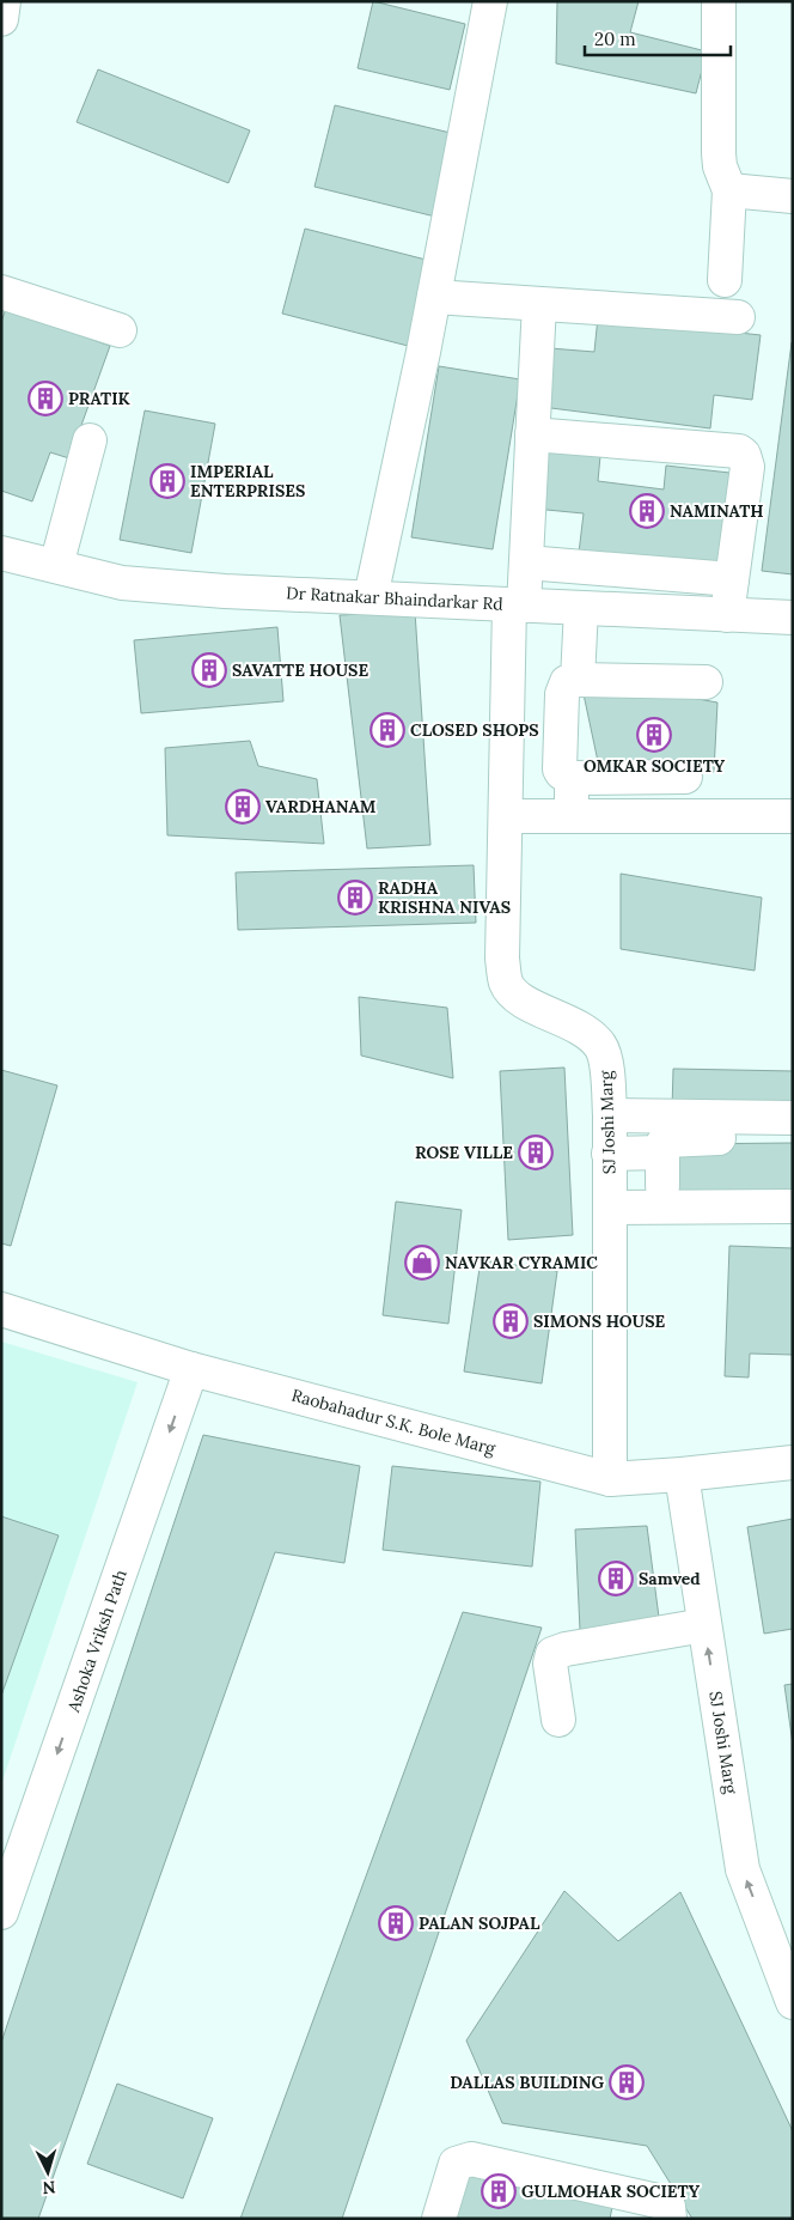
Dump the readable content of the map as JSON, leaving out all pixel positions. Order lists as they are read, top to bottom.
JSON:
{
  "streets": {
    "street": [
      "Dr Ratnakar Bhaindarkar Rd",
      "SJ Joshi Marg",
      "Raobahadur S.K. Bole Marg",
      "Ashoka Vriksh Path"
    ]
  },
  "crossings": [
    ["Dr Ratnakar Bhaindarkar Rd", "SJ Joshi Marg"],
    ["SJ Joshi Marg", "Raobahadur S.K. Bole Marg"],
    ["Raobahadur S.K. Bole Marg", "Ashoka Vriksh Path"]
  ],
  "one_way": ["Ashoka Vriksh Path"],
  "places": {
    "building": [
      "PRATIK",
      "IMPERIAL ENTERPRISES",
      "NAMINATH",
      "SAVATTE HOUSE",
      "CLOSED SHOPS",
      "OMKAR SOCIETY",
      "VARDHANAM",
      "RADHA KRISHNA NIVAS",
      "ROSE VILLE",
      "SIMONS HOUSE",
      "Samved",
      "PALAN SOJPAL",
      "DALLAS BUILDING",
      "GULMOHAR SOCIETY"
    ],
    "shop": ["NAVKAR CYRAMIC"]
  },
  "scale_bar": "20 m",
  "north": "bottom"
}
